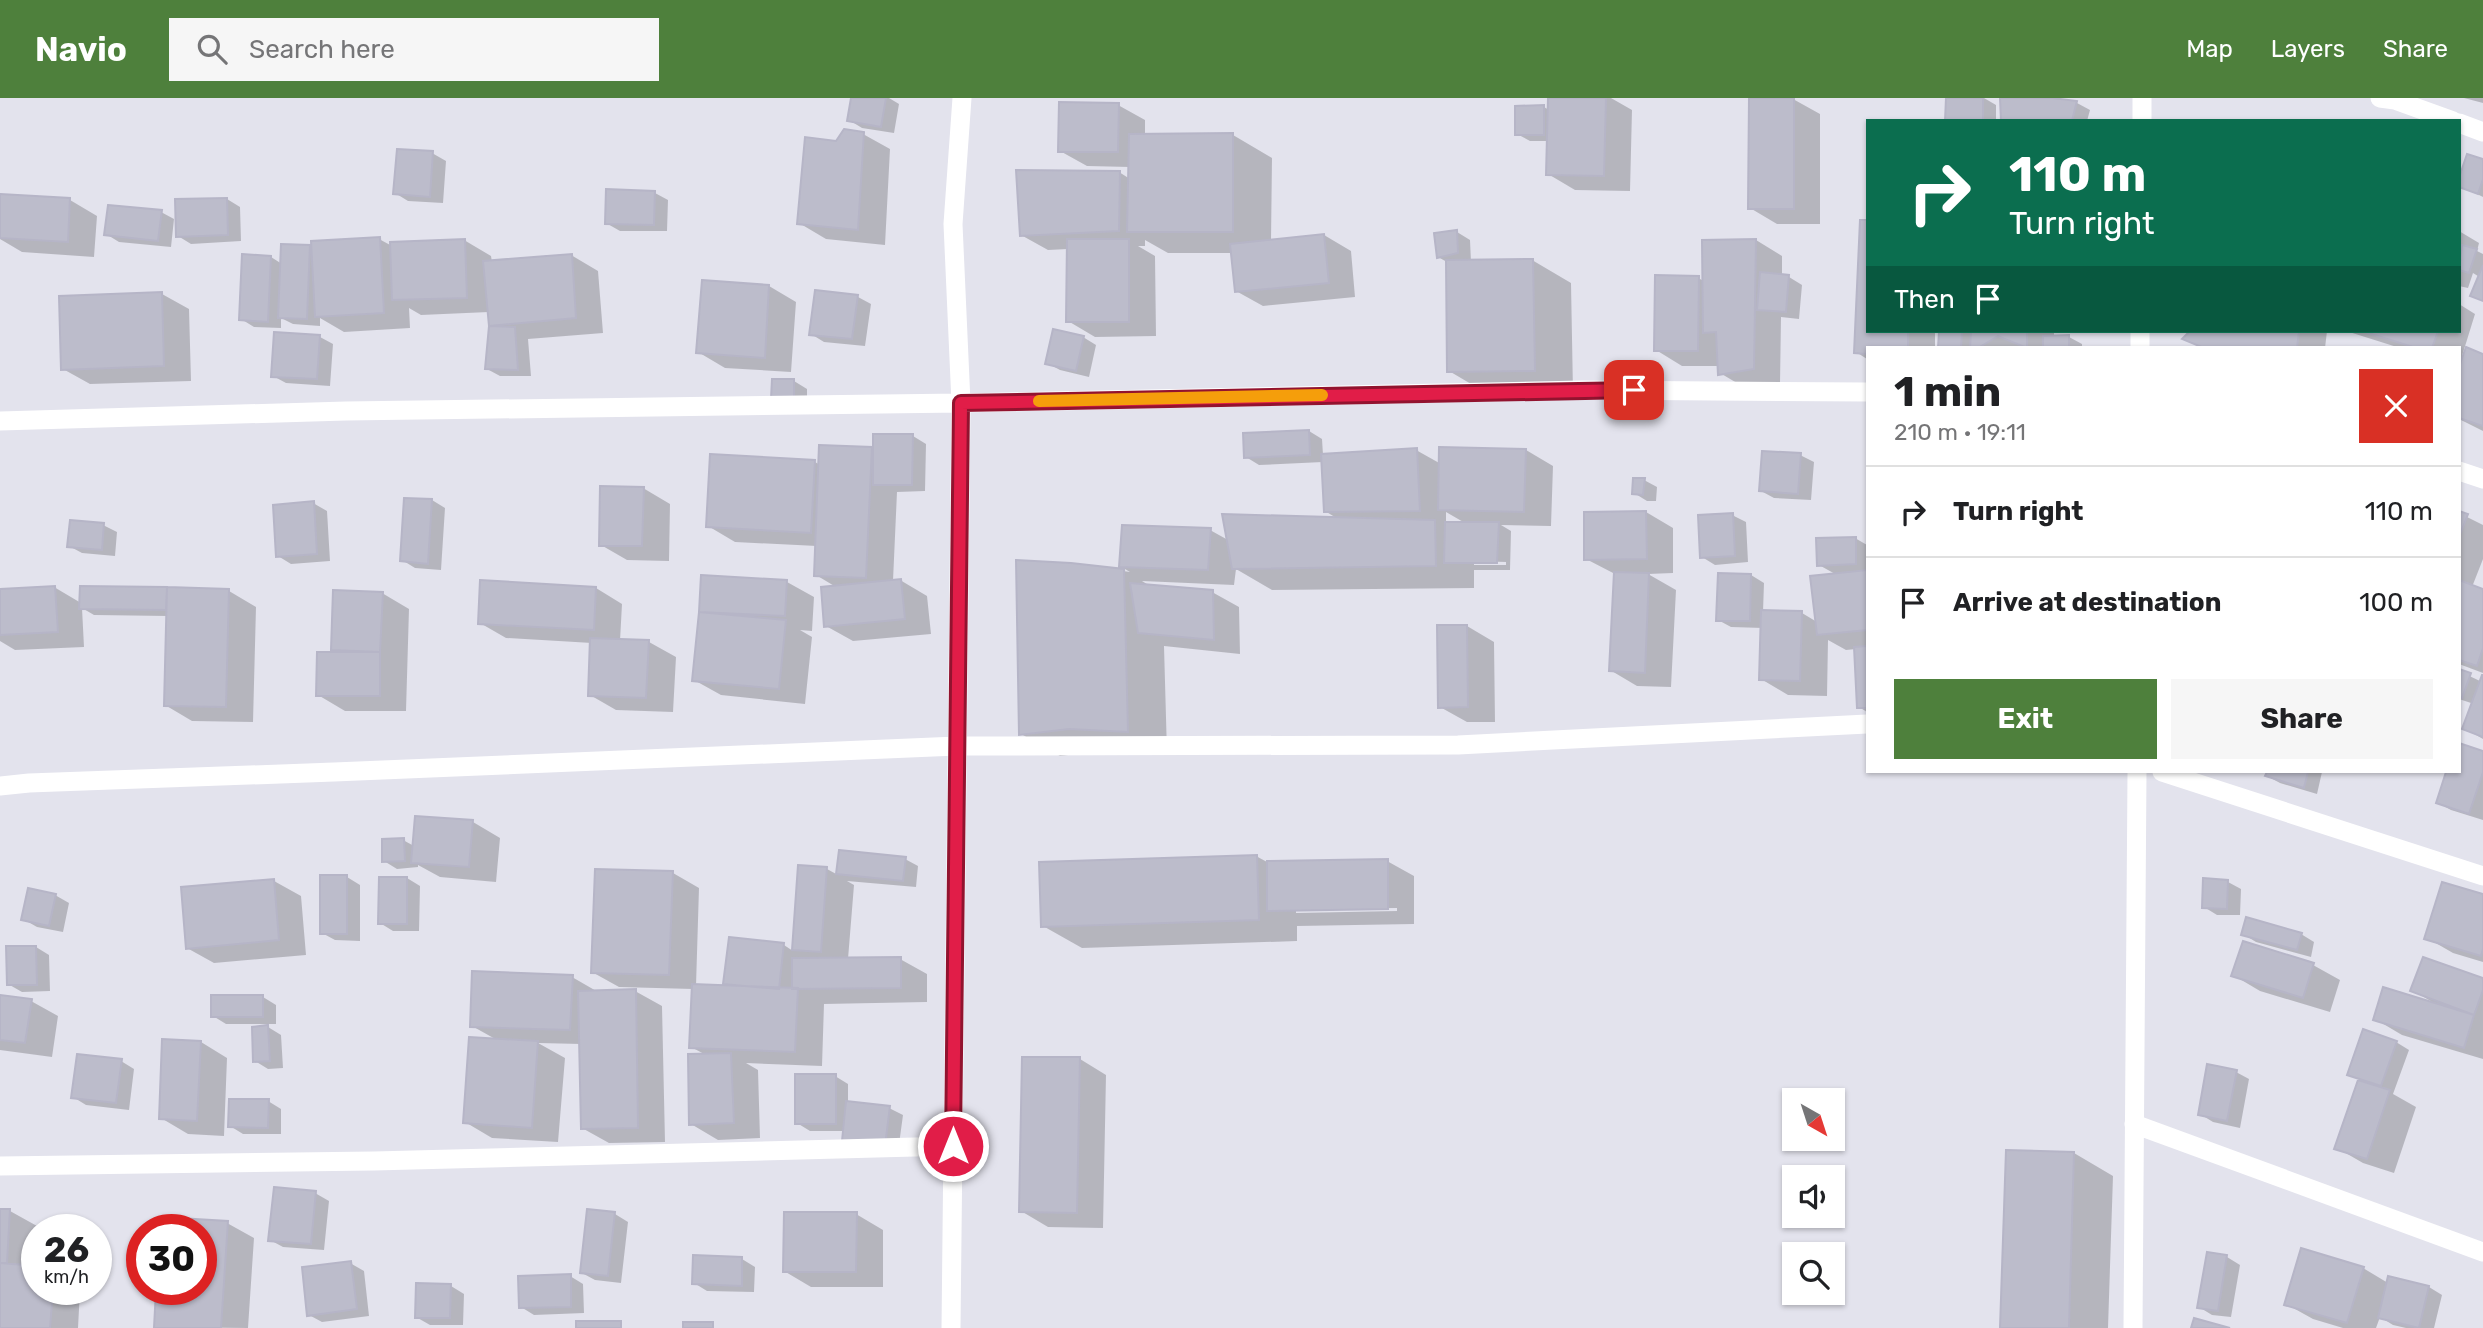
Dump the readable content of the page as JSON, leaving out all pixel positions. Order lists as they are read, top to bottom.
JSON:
{
  "north": "bottom right",
  "page": {
    "header": "Navio",
    "search": "Search here",
    "nav": ["Map", "Layers", "Share"],
    "turn": ["110 m", "Turn right"],
    "then": "Then",
    "heading": ["1 min", "210 m · 19:11"],
    "list": [
      {
        "name": "Turn right",
        "value": "110 m"
      },
      {
        "name": "Arrive at destination",
        "value": "100 m"
      }
    ],
    "buttons": ["Exit", "Share"],
    "speed": "26 km/h",
    "limit": "30"
  }
}
